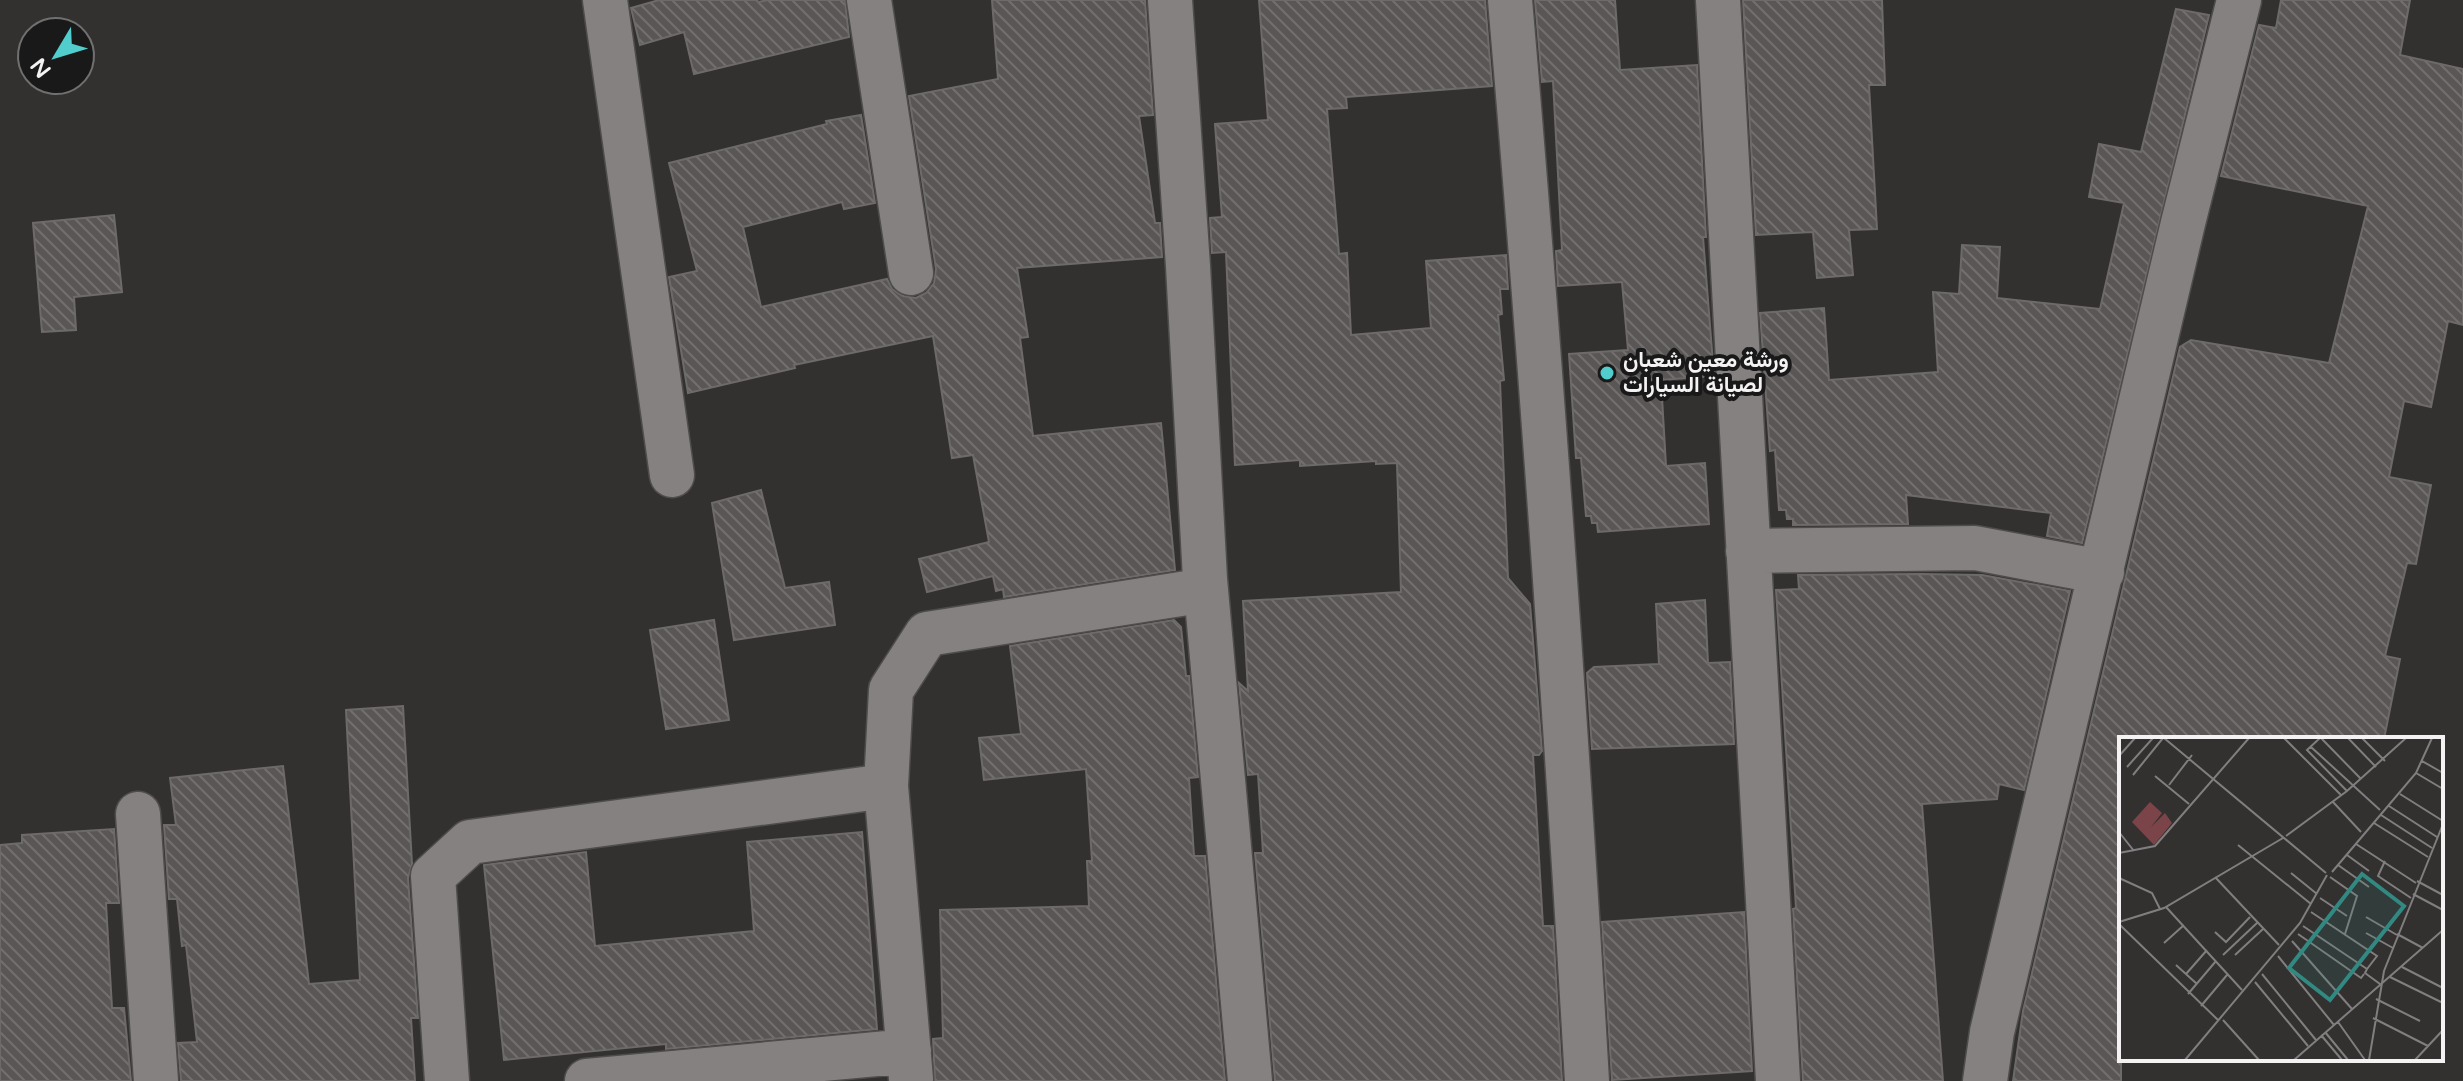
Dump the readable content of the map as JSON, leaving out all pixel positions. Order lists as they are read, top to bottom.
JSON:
{
  "places": ["ورشة معين شعبان لصيانة السيارات"],
  "north": "bottom left"
}
